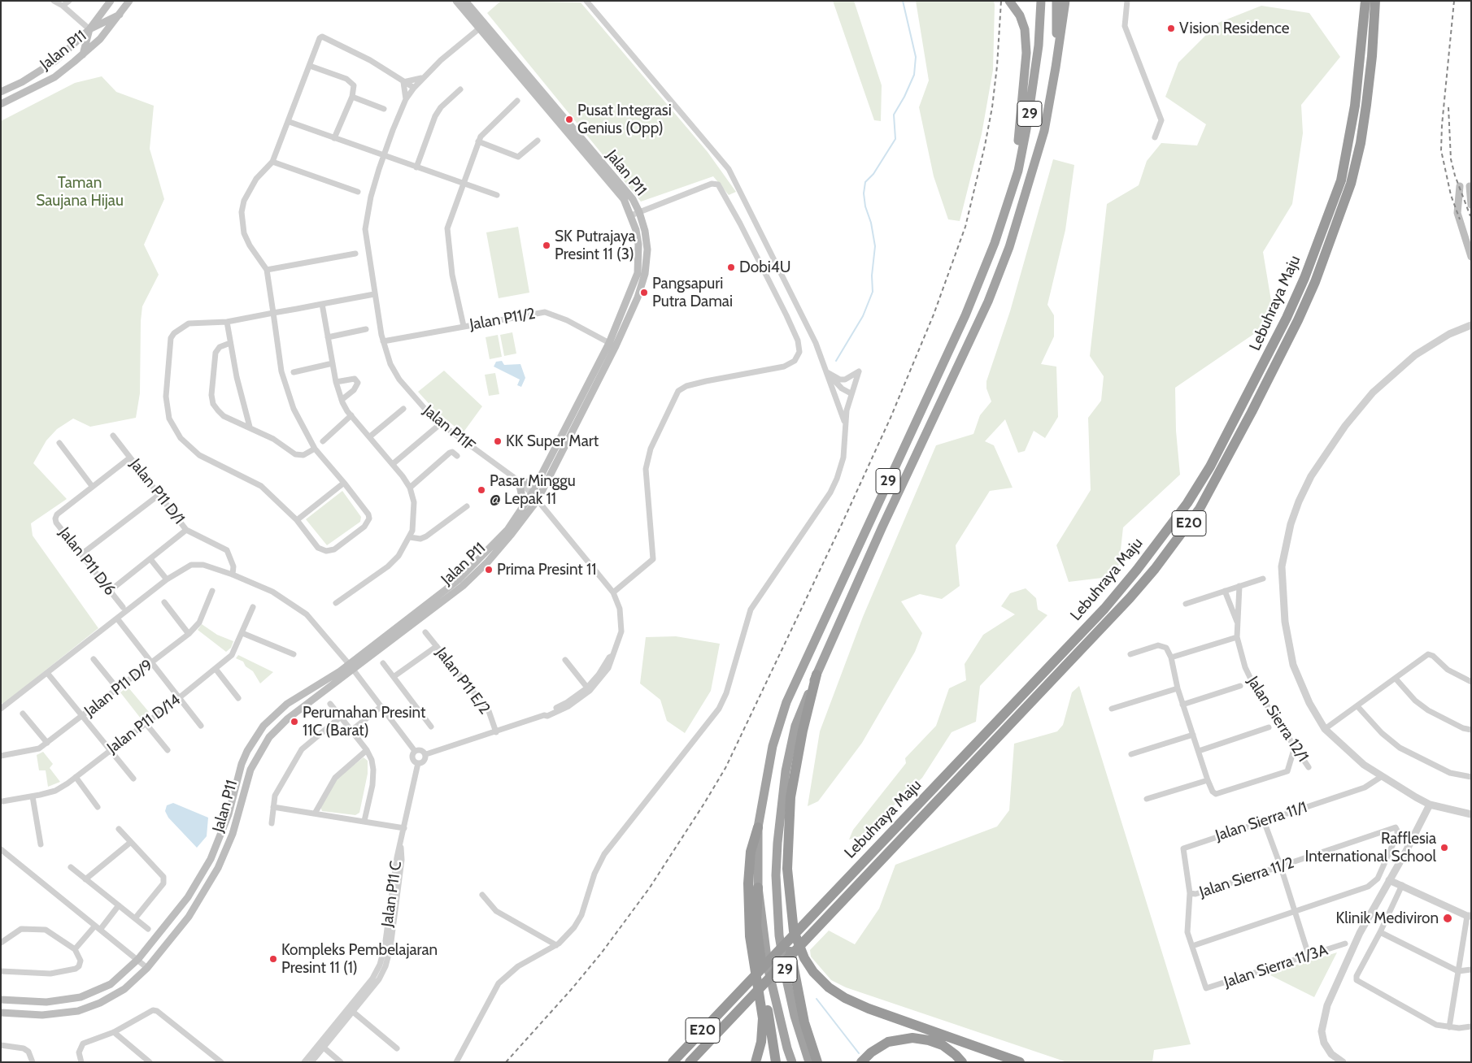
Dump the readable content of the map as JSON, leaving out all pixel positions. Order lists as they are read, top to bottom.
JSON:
{
  "streets": {
    "highway": ["29", "Lebuhraya Maju", "E20"],
    "main road": ["Jalan P11"],
    "street": [
      "Jalan P11/2",
      "Jalan P11F",
      "Jalan P11 D/1",
      "Jalan P11 D/6",
      "Jalan P11 E/2",
      "Jalan P11 D/9",
      "Jalan Sierra 12/1",
      "Jalan P11 D/14",
      "Jalan Sierra 11/1",
      "Jalan Sierra 11/2",
      "Jalan P11 C",
      "Jalan Sierra 11/3A"
    ]
  },
  "crossings": [
    ["Jalan P11", "Jalan P11/2"],
    ["Jalan P11", "Jalan P11F"],
    ["Jalan P11/2", "Jalan P11F"],
    ["Jalan Sierra 11/1", "Jalan Sierra 11/2"]
  ],
  "parks": ["Taman Saujana Hijau"],
  "places": [
    "Vision Residence",
    "Pusat Integrasi Genius (Opp)",
    "SK Putrajaya Presint 11 (3)",
    "Dobi4U",
    "Pangsapuri Putra Damai",
    "KK Super Mart",
    "Pasar Minggu @ Lepak 11",
    "Prima Presint 11",
    "Perumahan Presint 11C (Barat)",
    "Rafflesia International School",
    "Klinik Mediviron",
    "Kompleks Pembelajaran Presint 11 (1)"
  ]
}
